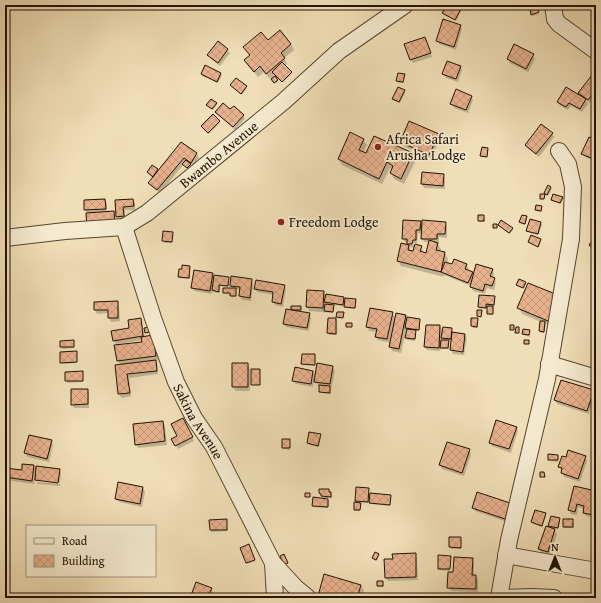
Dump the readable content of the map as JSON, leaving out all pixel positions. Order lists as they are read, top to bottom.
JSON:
{
  "streets": {
    "street": ["Bwambo Avenue", "Sakina Avenue"]
  },
  "crossings": [
    ["Bwambo Avenue", "Sakina Avenue"]
  ],
  "places": ["Africa Safari Arusha Lodge", "Freedom Lodge"],
  "legend": ["Road", "Building"],
  "north": "top"
}
